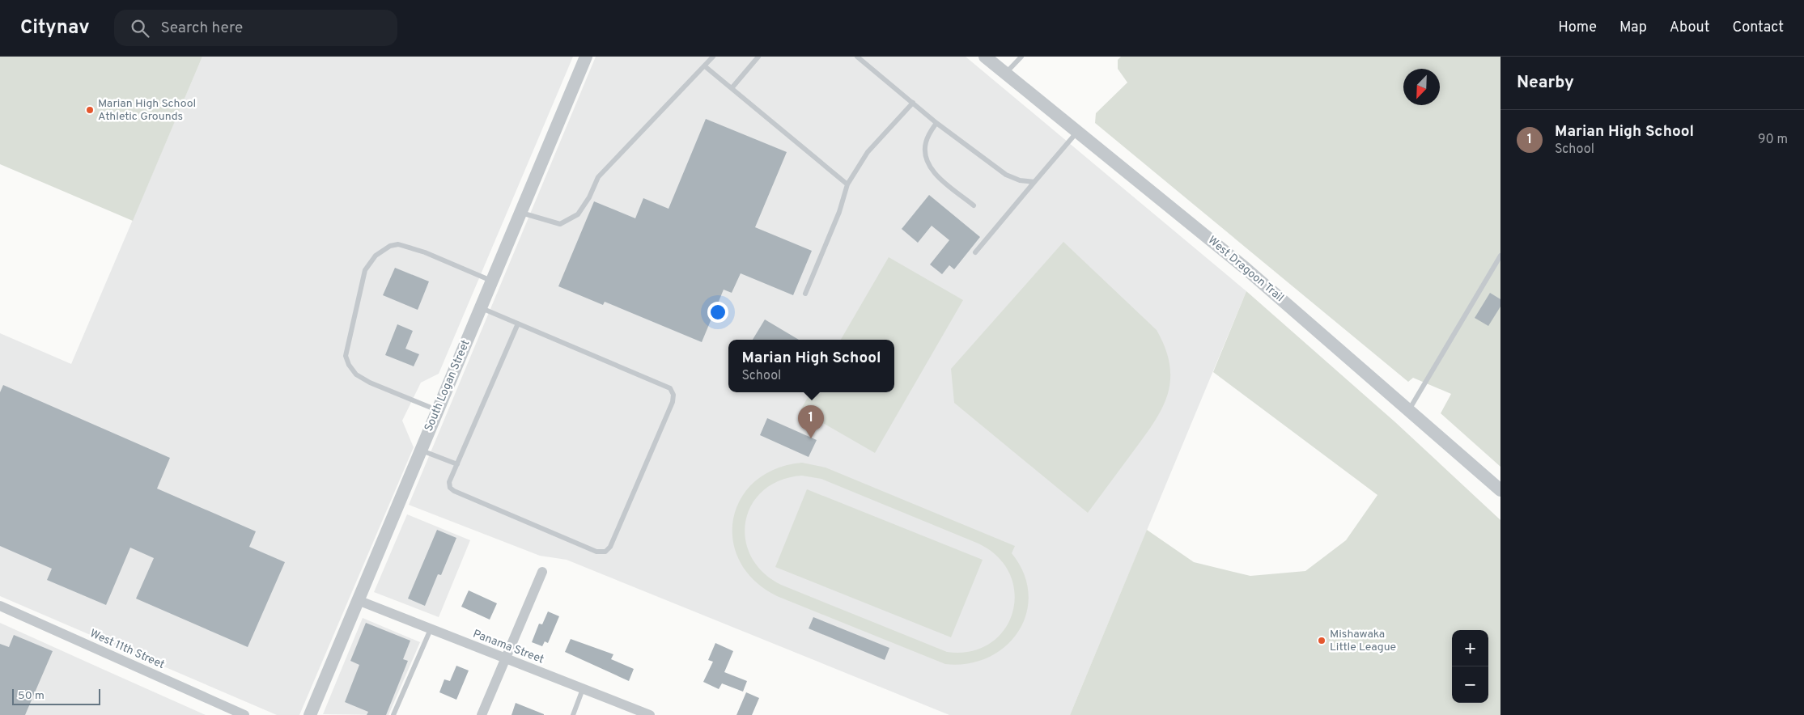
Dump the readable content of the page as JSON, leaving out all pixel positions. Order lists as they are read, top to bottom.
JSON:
{
  "streets": {
    "street": [
      "West Dragoon Trail",
      "South Logan Street",
      "Panama Street",
      "West 11th Street"
    ]
  },
  "crossings": [
    ["South Logan Street", "Panama Street"]
  ],
  "places": ["Marian High School Athletic Grounds", "Mishawaka Little League"],
  "scale_bar": "50 m",
  "north": "bottom left",
  "page": {
    "header": "Citynav",
    "search": "Search here",
    "nav": [
      "Home",
      "Map",
      "About",
      "Contact"
    ],
    "heading": "Nearby",
    "list": [
      {
        "mark": "1",
        "name": "Marian High School",
        "note": "School",
        "value": "90 m"
      }
    ],
    "popup": ["Marian High School", "School"],
    "pins": "1",
    "map_buttons": ["+", "−"],
    "scale": "50 m"
  }
}
